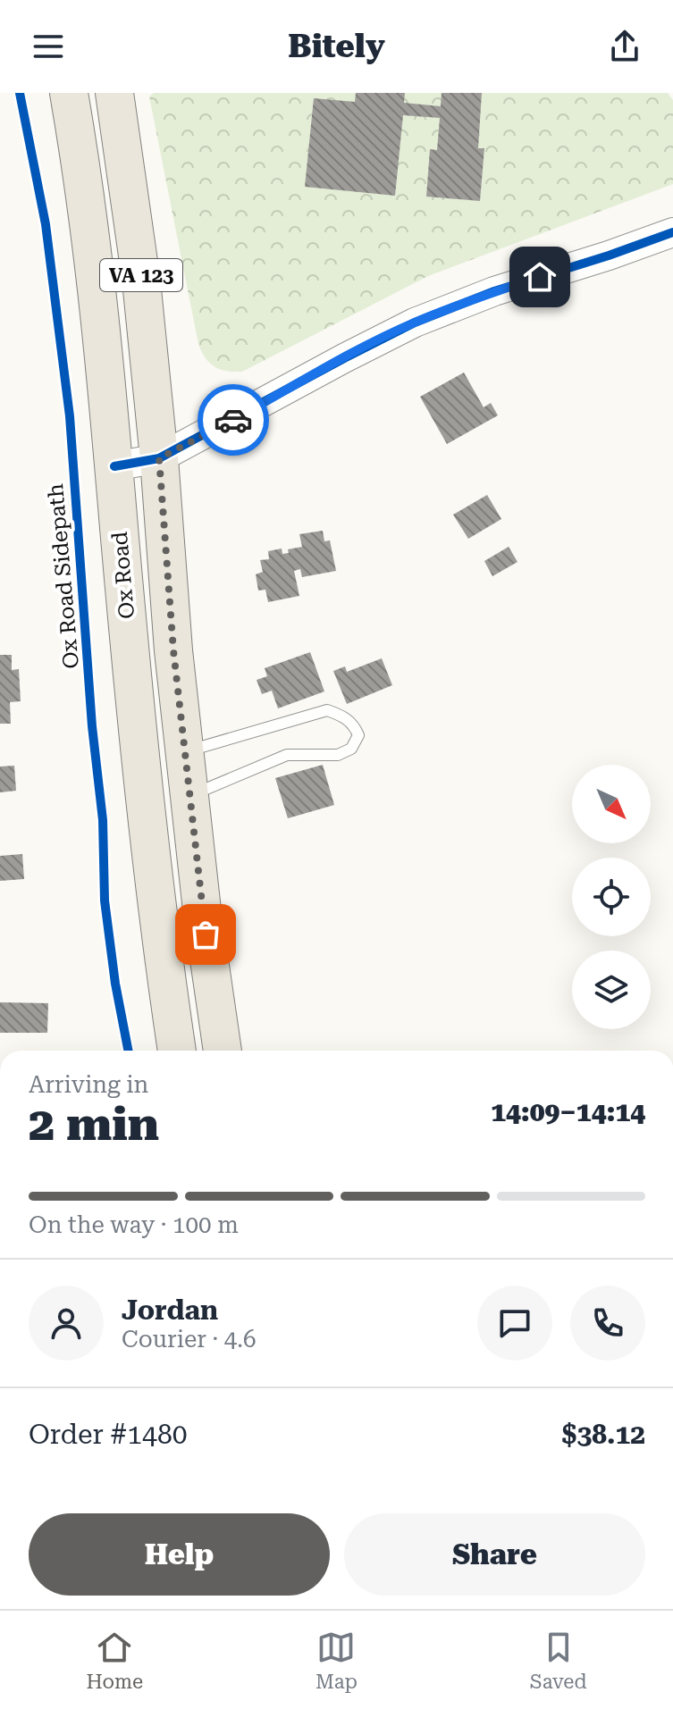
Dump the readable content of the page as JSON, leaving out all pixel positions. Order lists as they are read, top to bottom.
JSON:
{
  "streets": {
    "main road": ["VA 123", "Ox Road"],
    "cycle path": ["Ox Road Sidepath"]
  },
  "north": "bottom right",
  "page": {
    "header": "Bitely",
    "heading": ["2 min", "Arriving in", "14:09–14:14"],
    "panel": [
      "Jordan",
      "Courier · 4.6",
      "Order #1480",
      "$38.12"
    ],
    "bar": "On the way · 100 m",
    "buttons": ["Help", "Share"],
    "tabs": ["Home", "Map", "Saved"]
  }
}
